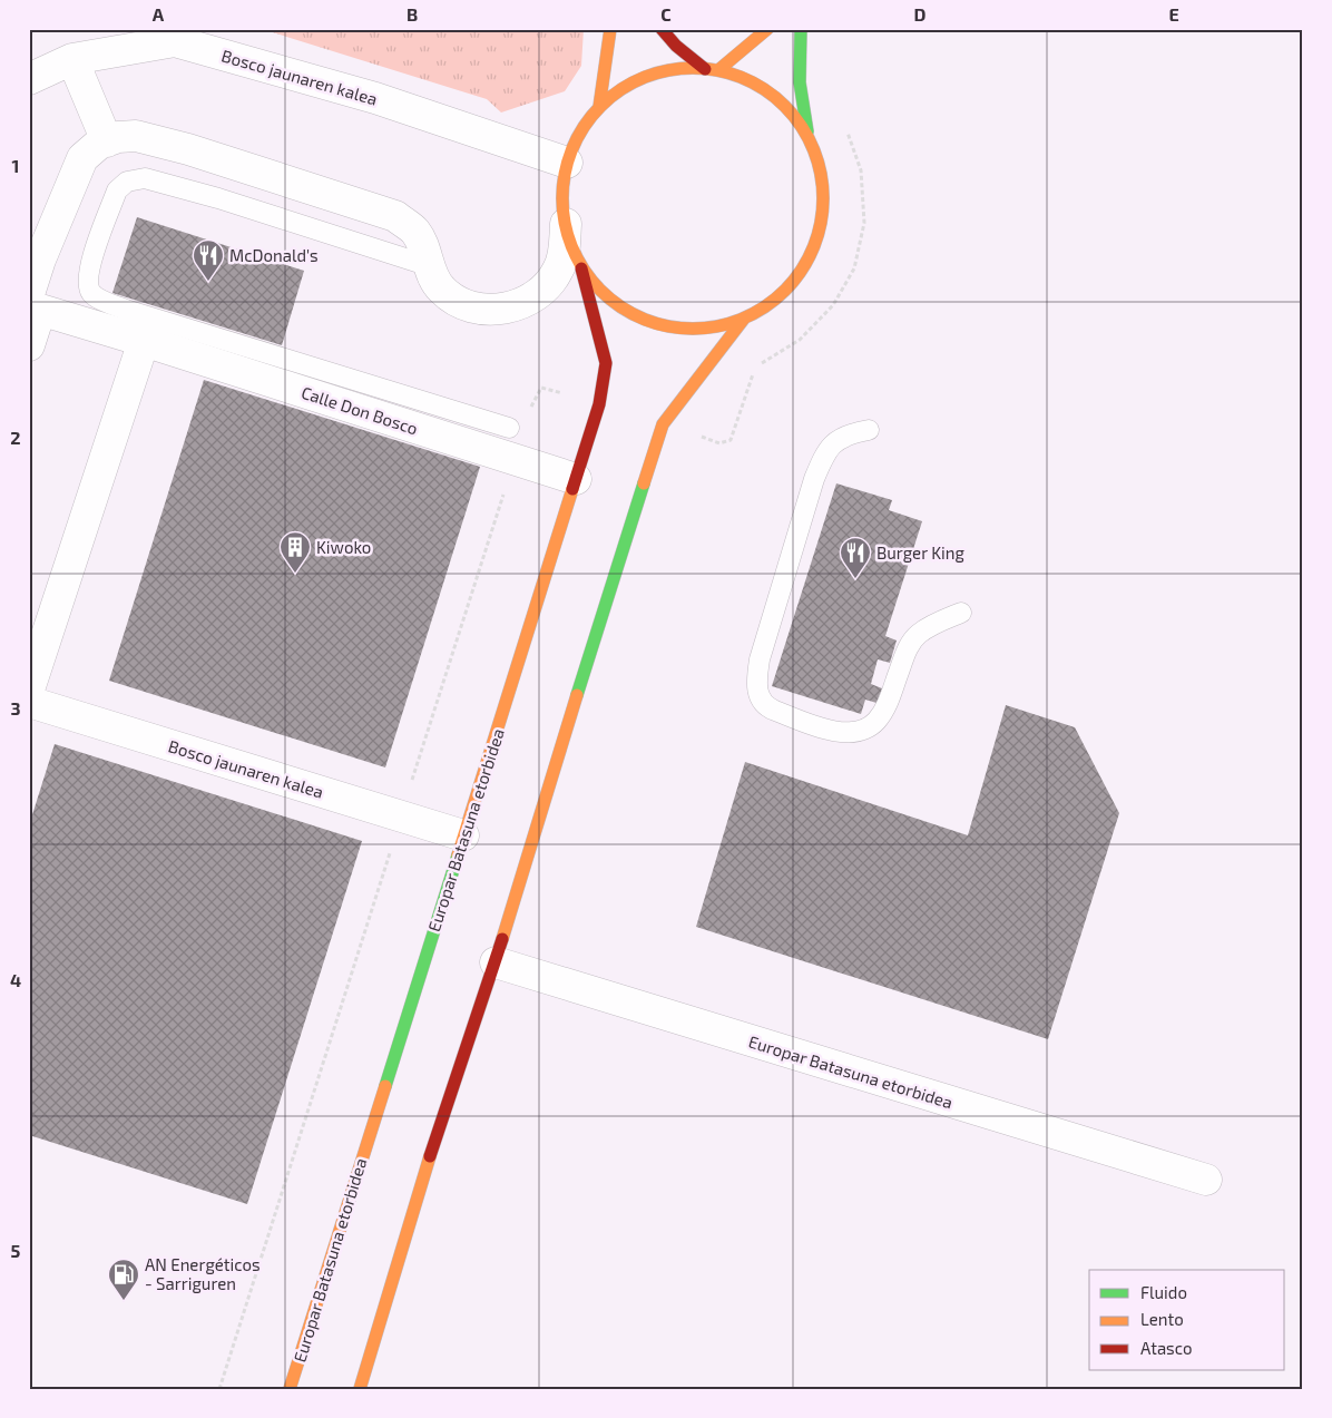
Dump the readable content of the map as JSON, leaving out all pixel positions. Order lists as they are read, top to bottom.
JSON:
{
  "streets": {
    "main road": ["Europar Batasuna etorbidea"],
    "street": ["Bosco jaunaren kalea", "Calle Don Bosco"]
  },
  "crossings": [
    ["Bosco jaunaren kalea", "Europar Batasuna etorbidea"],
    ["Calle Don Bosco", "Europar Batasuna etorbidea"]
  ],
  "places": {
    "restaurant": ["McDonald's", "Burger King"],
    "building": ["Kiwoko"],
    "fuel station": ["AN Energéticos - Sarriguren"]
  },
  "legend": ["Fluido", "Lento", "Atasco"],
  "grid": {
    "columns": [
      "A",
      "B",
      "C",
      "D",
      "E"
    ],
    "rows": [
      "1",
      "2",
      "3",
      "4",
      "5"
    ]
  }
}
